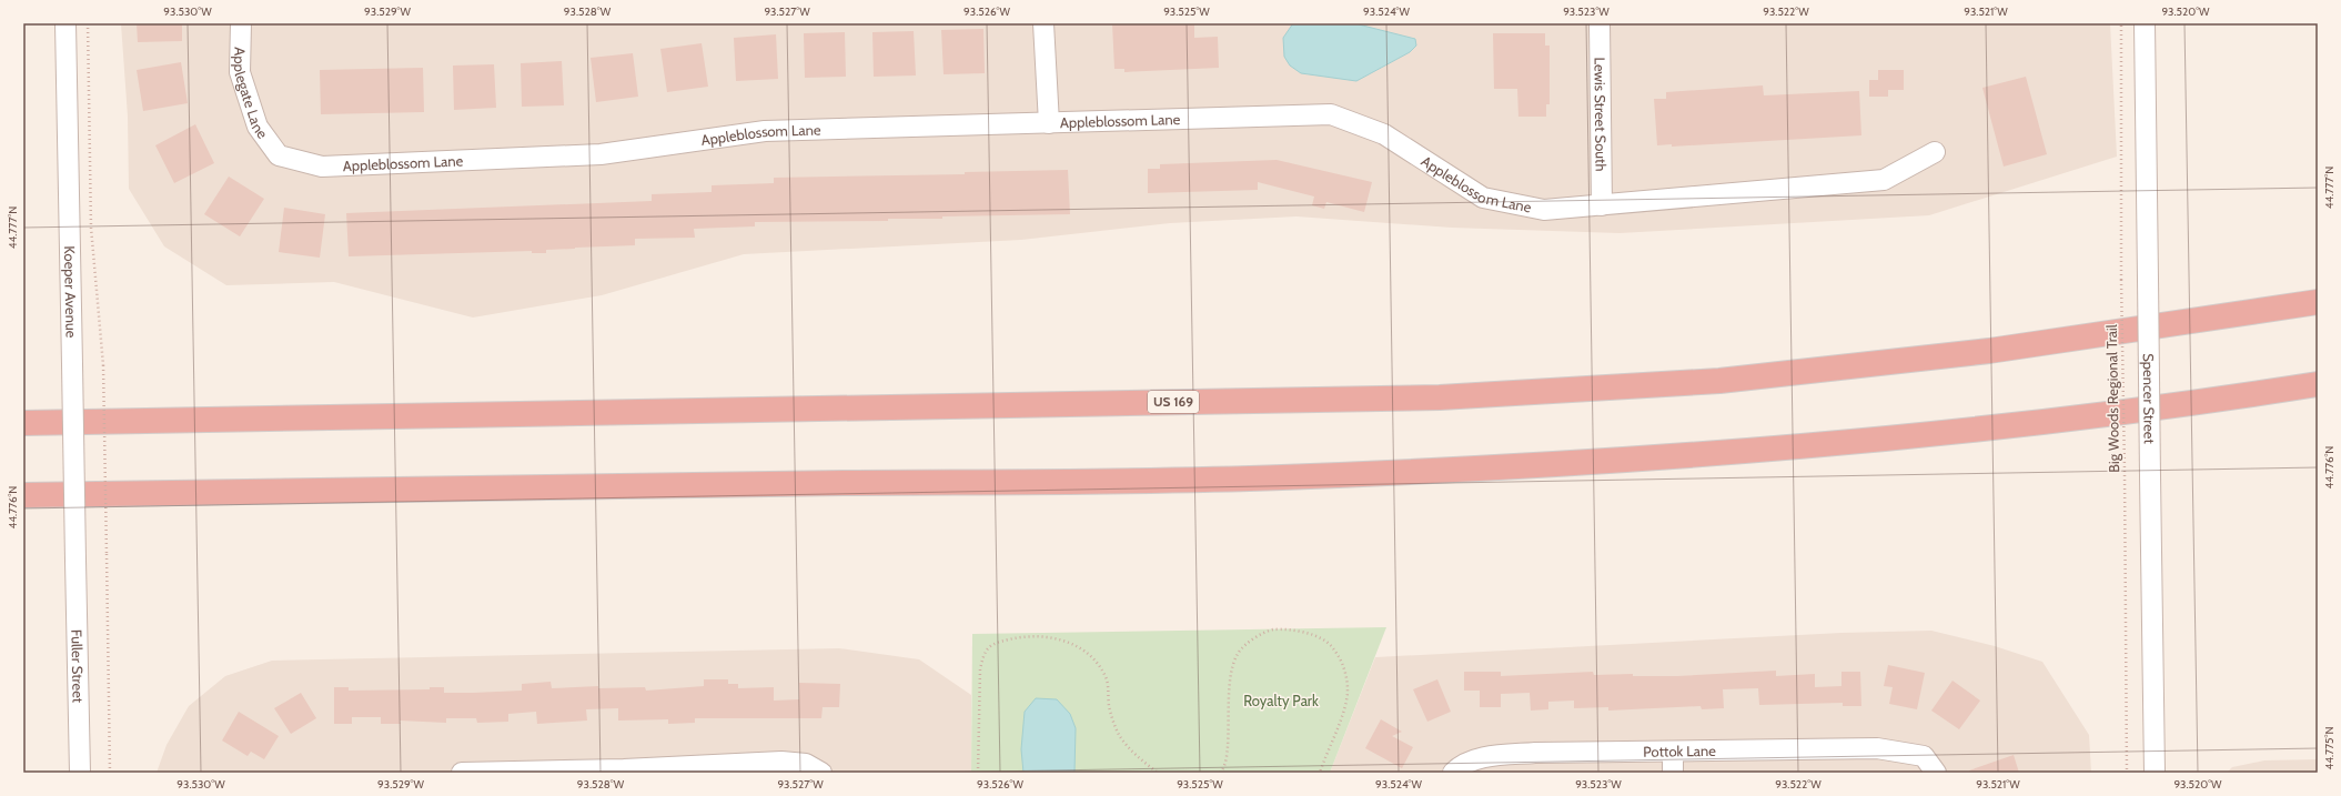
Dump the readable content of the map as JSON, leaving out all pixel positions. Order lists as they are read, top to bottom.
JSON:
{
  "streets": {
    "highway": ["US 169"],
    "street": [
      "Applegate Lane",
      "Lewis Street South",
      "Appleblossom Lane",
      "Koeper Avenue",
      "Spencer Street",
      "Fuller Street",
      "Pottok Lane"
    ],
    "path": ["Big Woods Regional Trail"]
  },
  "crossings": [
    ["Applegate Lane", "Appleblossom Lane"],
    ["Lewis Street South", "Appleblossom Lane"],
    ["Koeper Avenue", "Fuller Street"]
  ],
  "parks": ["Royalty Park"],
  "coordinates": [
    "93.530°W",
    "93.529°W",
    "93.528°W",
    "93.527°W",
    "93.526°W",
    "93.525°W",
    "93.524°W",
    "93.523°W",
    "93.522°W",
    "93.521°W",
    "93.520°W",
    "44.777°N",
    "44.776°N",
    "44.775°N"
  ]
}
